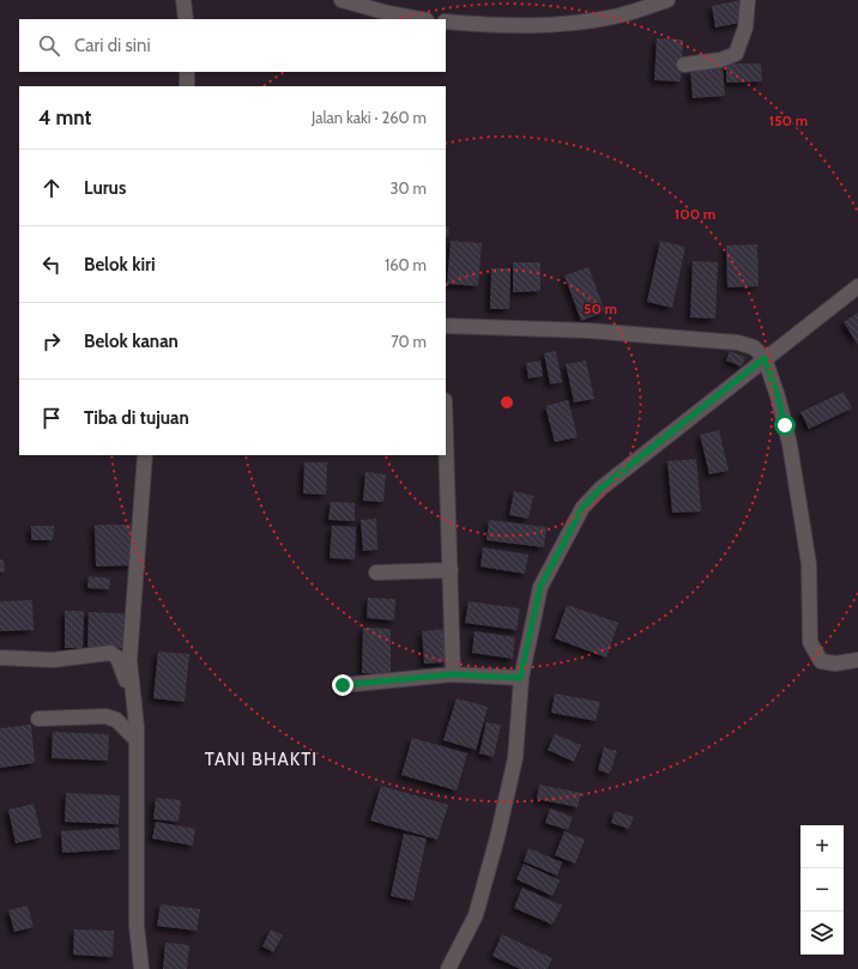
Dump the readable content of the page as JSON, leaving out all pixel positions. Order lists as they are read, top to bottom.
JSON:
{
  "districts": ["TANI BHAKTI"],
  "page": {
    "search": "Cari di sini",
    "heading": ["4 mnt", "Jalan kaki · 260 m"],
    "list": [
      ["Lurus", "30 m"],
      ["Belok kiri", "160 m"],
      ["Belok kanan", "70 m"],
      "Tiba di tujuan"
    ],
    "map_buttons": ["+", "−"]
  },
  "rings": ["150 m", "100 m", "50 m"]
}
